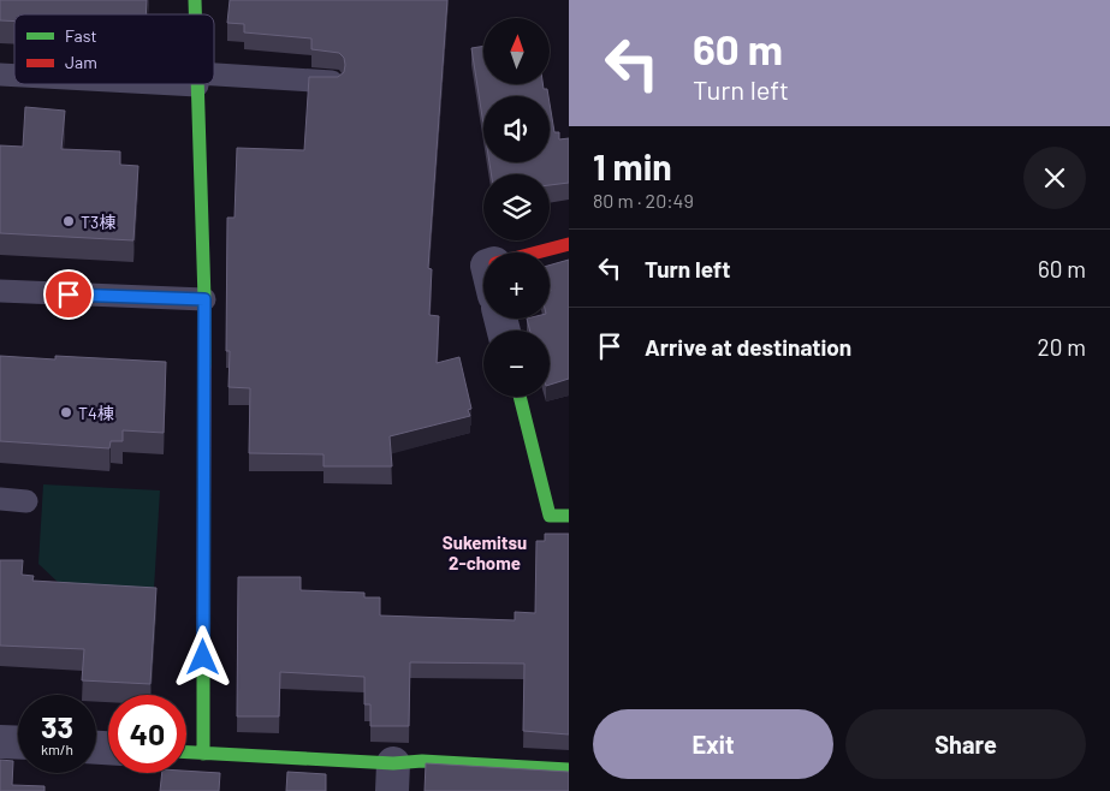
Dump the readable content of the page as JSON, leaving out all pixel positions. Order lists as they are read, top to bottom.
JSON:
{
  "districts": ["Sukemitsu 2-chome"],
  "places": ["T3棟", "T4棟"],
  "legend": ["Fast", "Jam"],
  "north": "top",
  "page": {
    "turn": ["60 m", "Turn left"],
    "map_buttons": ["+", "−"],
    "heading": ["1 min", "80 m · 20:49"],
    "list": [
      {
        "name": "Turn left",
        "value": "60 m"
      },
      {
        "name": "Arrive at destination",
        "value": "20 m"
      }
    ],
    "speed": "33 km/h",
    "limit": "40",
    "buttons": ["Exit", "Share"]
  }
}
